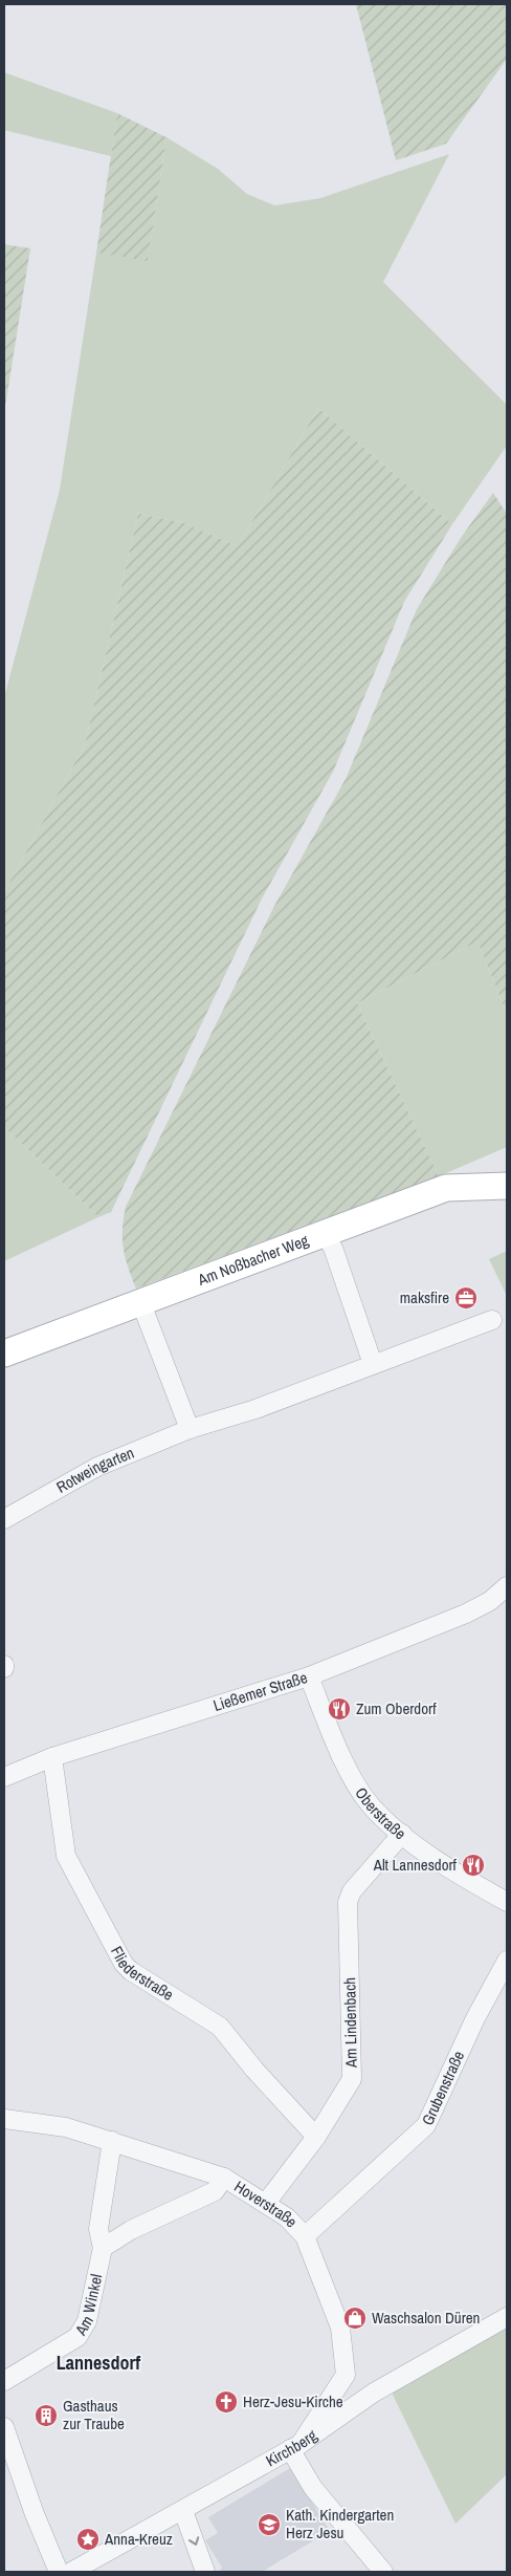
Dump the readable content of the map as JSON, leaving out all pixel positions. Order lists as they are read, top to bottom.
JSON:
{
  "streets": {
    "street": [
      "Am Noßbacher Weg",
      "Rotweingarten",
      "Ließemer Straße",
      "Oberstraße",
      "Fliederstraße",
      "Am Lindenbach",
      "Grubenstraße",
      "Hoverstraße",
      "Am Winkel",
      "Kirchberg"
    ]
  },
  "crossings": [
    ["Ließemer Straße", "Oberstraße"],
    ["Ließemer Straße", "Fliederstraße"],
    ["Oberstraße", "Am Lindenbach"],
    ["Fliederstraße", "Am Lindenbach"],
    ["Am Lindenbach", "Hoverstraße"],
    ["Grubenstraße", "Hoverstraße"],
    ["Hoverstraße", "Am Winkel"],
    ["Hoverstraße", "Kirchberg"]
  ],
  "districts": ["Lannesdorf"],
  "places": {
    "office": ["maksfire"],
    "restaurant": ["Zum Oberdorf", "Alt Lannesdorf"],
    "shop": ["Waschsalon Düren"],
    "church": ["Herz-Jesu-Kirche"],
    "building": ["Gasthaus zur Traube"],
    "school or university": ["Kath. Kindergarten Herz Jesu"],
    "place": ["Anna-Kreuz"]
  }
}
